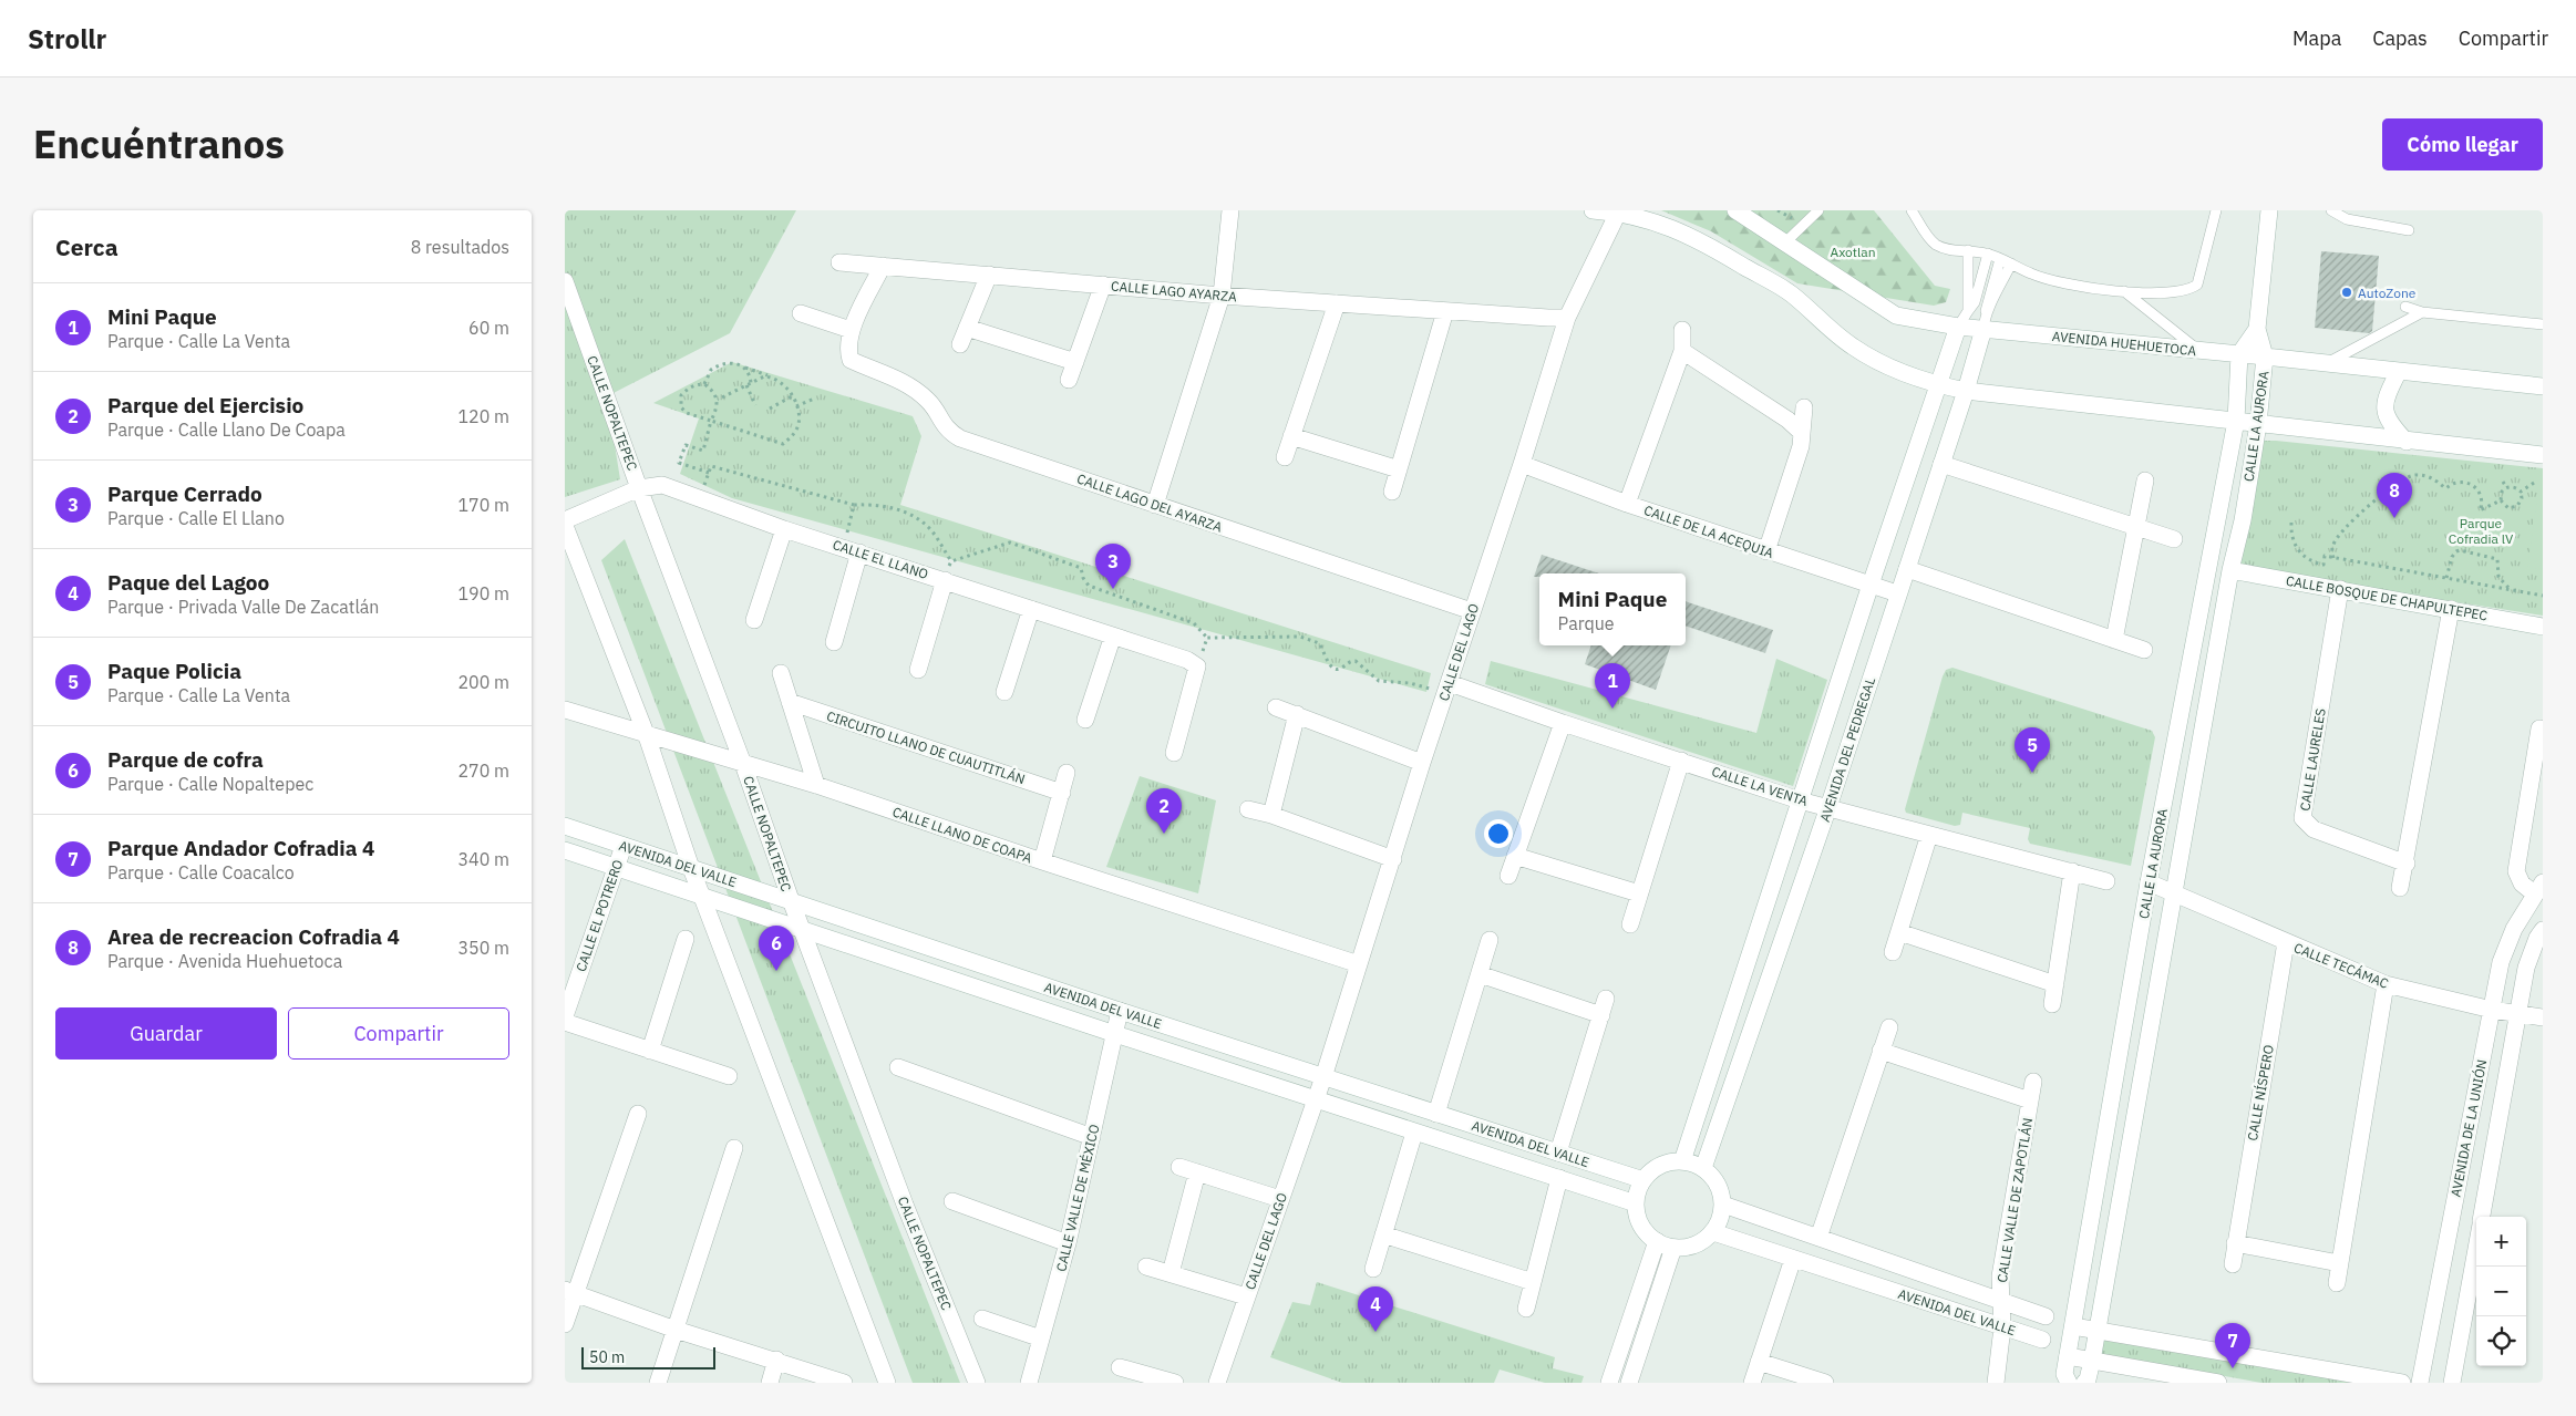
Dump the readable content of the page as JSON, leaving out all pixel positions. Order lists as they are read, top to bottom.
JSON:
{
  "streets": {
    "street": [
      "CALLE LAGO AYARZA",
      "AVENIDA HUEHUETOCA",
      "CALLE NOPALTEPEC",
      "CALLE LA AURORA",
      "CALLE LAGO DEL AYARZA",
      "CALLE DE LA ACEQUIA",
      "CALLE EL LLANO",
      "CALLE BOSQUE DE CHAPULTEPEC",
      "CALLE DEL LAGO",
      "CIRCUITO LLANO DE CUAUTITLÁN",
      "AVENIDA DEL PEDREGAL",
      "CALLE LAURELES",
      "CALLE LA VENTA",
      "CALLE LLANO DE COAPA",
      "AVENIDA DEL VALLE",
      "CALLE EL POTRERO",
      "CALLE TECÁMAC",
      "CALLE NÍSPERO",
      "AVENIDA DE LA UNIÓN",
      "CALLE VALLE DE MÉXICO",
      "CALLE VALLE DE ZAPOTLÁN"
    ]
  },
  "crossings": [
    ["CALLE LAGO AYARZA", "CALLE DEL LAGO"],
    ["AVENIDA HUEHUETOCA", "CALLE LA AURORA"],
    ["AVENIDA HUEHUETOCA", "AVENIDA DEL PEDREGAL"],
    ["CALLE NOPALTEPEC", "CALLE EL LLANO"],
    ["CALLE NOPALTEPEC", "CALLE LLANO DE COAPA"],
    ["CALLE NOPALTEPEC", "AVENIDA DEL VALLE"],
    ["CALLE LA AURORA", "CALLE BOSQUE DE CHAPULTEPEC"],
    ["CALLE LA AURORA", "CALLE TECÁMAC"],
    ["CALLE LAGO DEL AYARZA", "CALLE DEL LAGO"],
    ["CALLE DE LA ACEQUIA", "CALLE DEL LAGO"],
    ["CALLE DE LA ACEQUIA", "AVENIDA DEL PEDREGAL"],
    ["CALLE BOSQUE DE CHAPULTEPEC", "CALLE LAURELES"],
    ["CALLE DEL LAGO", "CALLE LA VENTA"],
    ["CALLE DEL LAGO", "CALLE LLANO DE COAPA"],
    ["CALLE DEL LAGO", "AVENIDA DEL VALLE"],
    ["AVENIDA DEL PEDREGAL", "CALLE LA VENTA"],
    ["AVENIDA DEL PEDREGAL", "AVENIDA DEL VALLE"],
    ["AVENIDA DEL VALLE", "CALLE EL POTRERO"],
    ["AVENIDA DEL VALLE", "CALLE VALLE DE MÉXICO"],
    ["AVENIDA DEL VALLE", "CALLE VALLE DE ZAPOTLÁN"],
    ["CALLE TECÁMAC", "CALLE NÍSPERO"],
    ["CALLE TECÁMAC", "AVENIDA DE LA UNIÓN"]
  ],
  "parks": ["Axotlan", "Parque Cofradia lV"],
  "places": ["AutoZone"],
  "scale_bar": "50 m",
  "page": {
    "header": "Strollr",
    "nav": ["Mapa", "Capas", "Compartir"],
    "title": "Encuéntranos",
    "buttons": [
      "Cómo llegar",
      ["Guardar", "Compartir"]
    ],
    "heading": ["Cerca", "8 resultados"],
    "list": [
      {
        "mark": "1",
        "name": "Mini Paque",
        "note": "Parque · Calle La Venta",
        "value": "60 m"
      },
      {
        "mark": "2",
        "name": "Parque del Ejercisio",
        "note": "Parque · Calle Llano De Coapa",
        "value": "120 m"
      },
      {
        "mark": "3",
        "name": "Parque Cerrado",
        "note": "Parque · Calle El Llano",
        "value": "170 m"
      },
      {
        "mark": "4",
        "name": "Paque del Lagoo",
        "note": "Parque · Privada Valle De Zacatlán",
        "value": "190 m"
      },
      {
        "mark": "5",
        "name": "Paque Policia",
        "note": "Parque · Calle La Venta",
        "value": "200 m"
      },
      {
        "mark": "6",
        "name": "Parque de cofra",
        "note": "Parque · Calle Nopaltepec",
        "value": "270 m"
      },
      {
        "mark": "7",
        "name": "Parque Andador Cofradia 4",
        "note": "Parque · Calle Coacalco",
        "value": "340 m"
      },
      {
        "mark": "8",
        "name": "Area de recreacion Cofradia 4",
        "note": "Parque · Avenida Huehuetoca",
        "value": "350 m"
      }
    ],
    "pins": [
      "8",
      "3",
      "1",
      "5",
      "2",
      "6",
      "4",
      "7"
    ],
    "popup": ["Mini Paque", "Parque"],
    "map_buttons": ["+", "−"],
    "scale": "50 m"
  }
}
